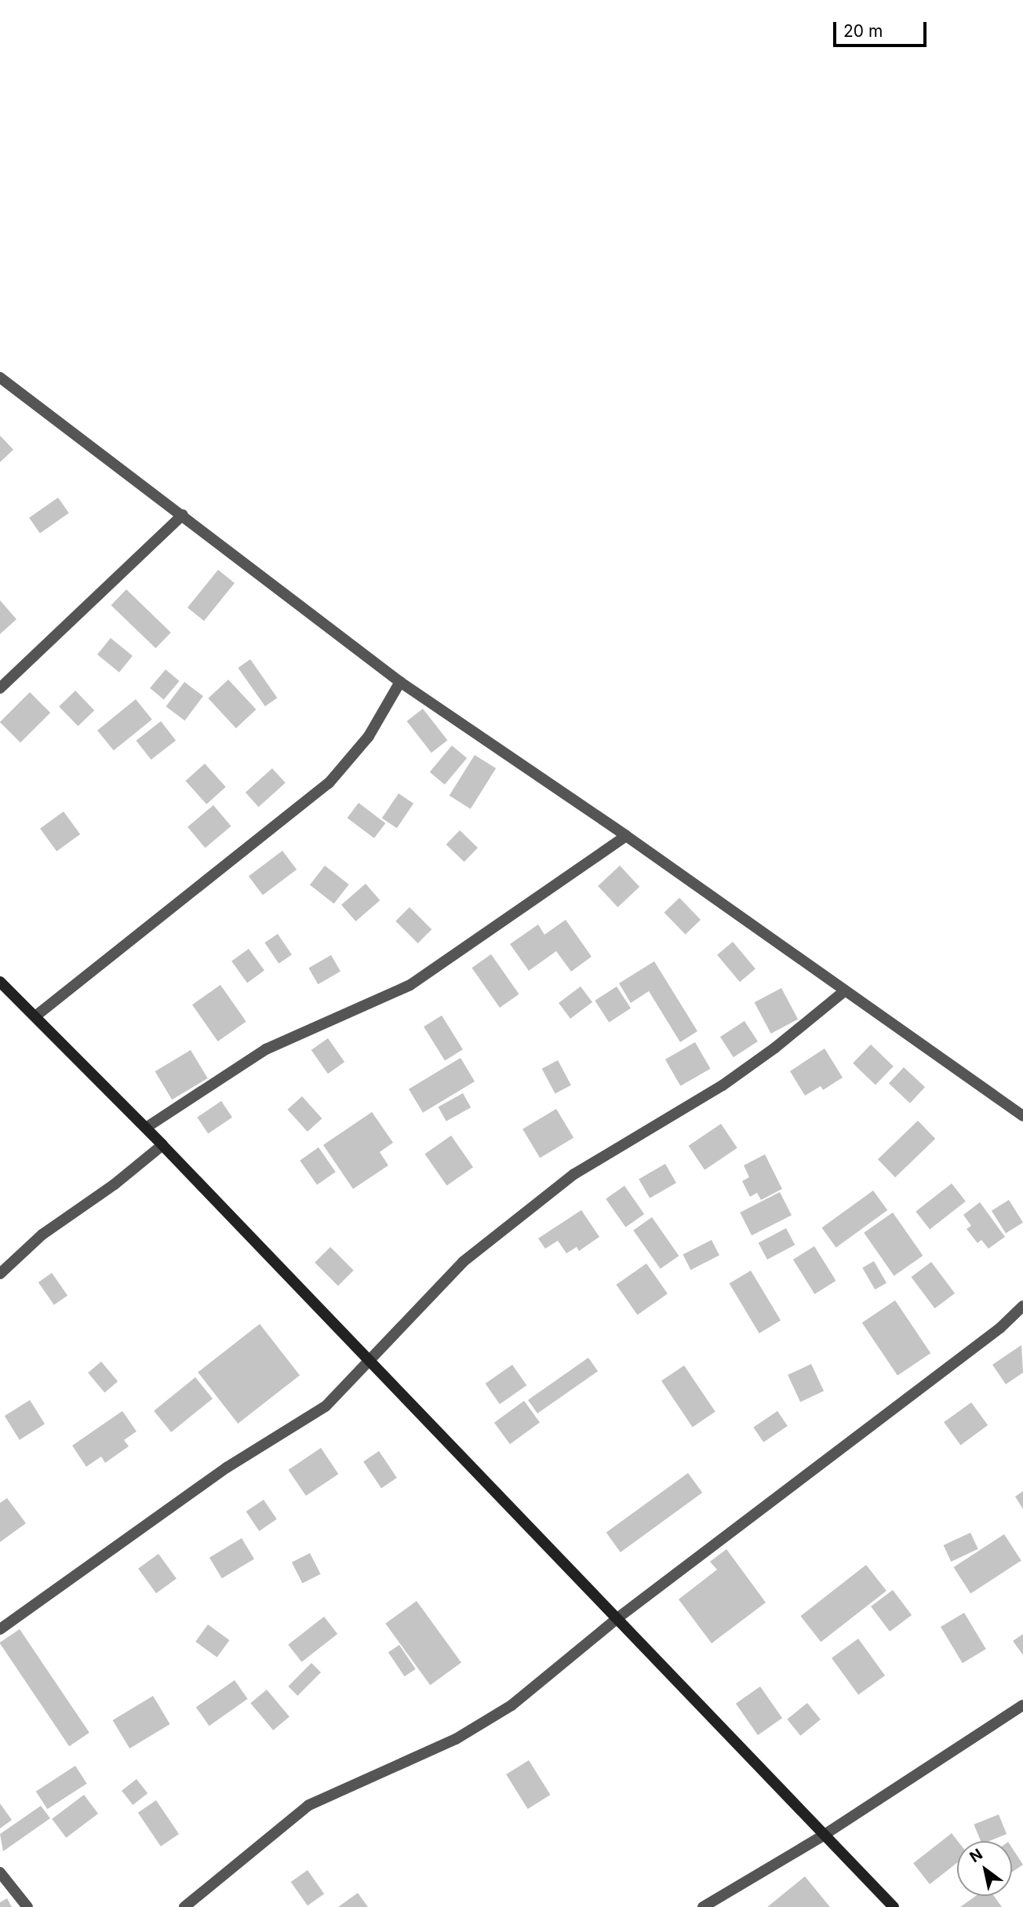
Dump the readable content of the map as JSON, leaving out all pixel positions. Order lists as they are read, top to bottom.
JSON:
{
  "scale_bar": "20 m",
  "north": "top left"
}
